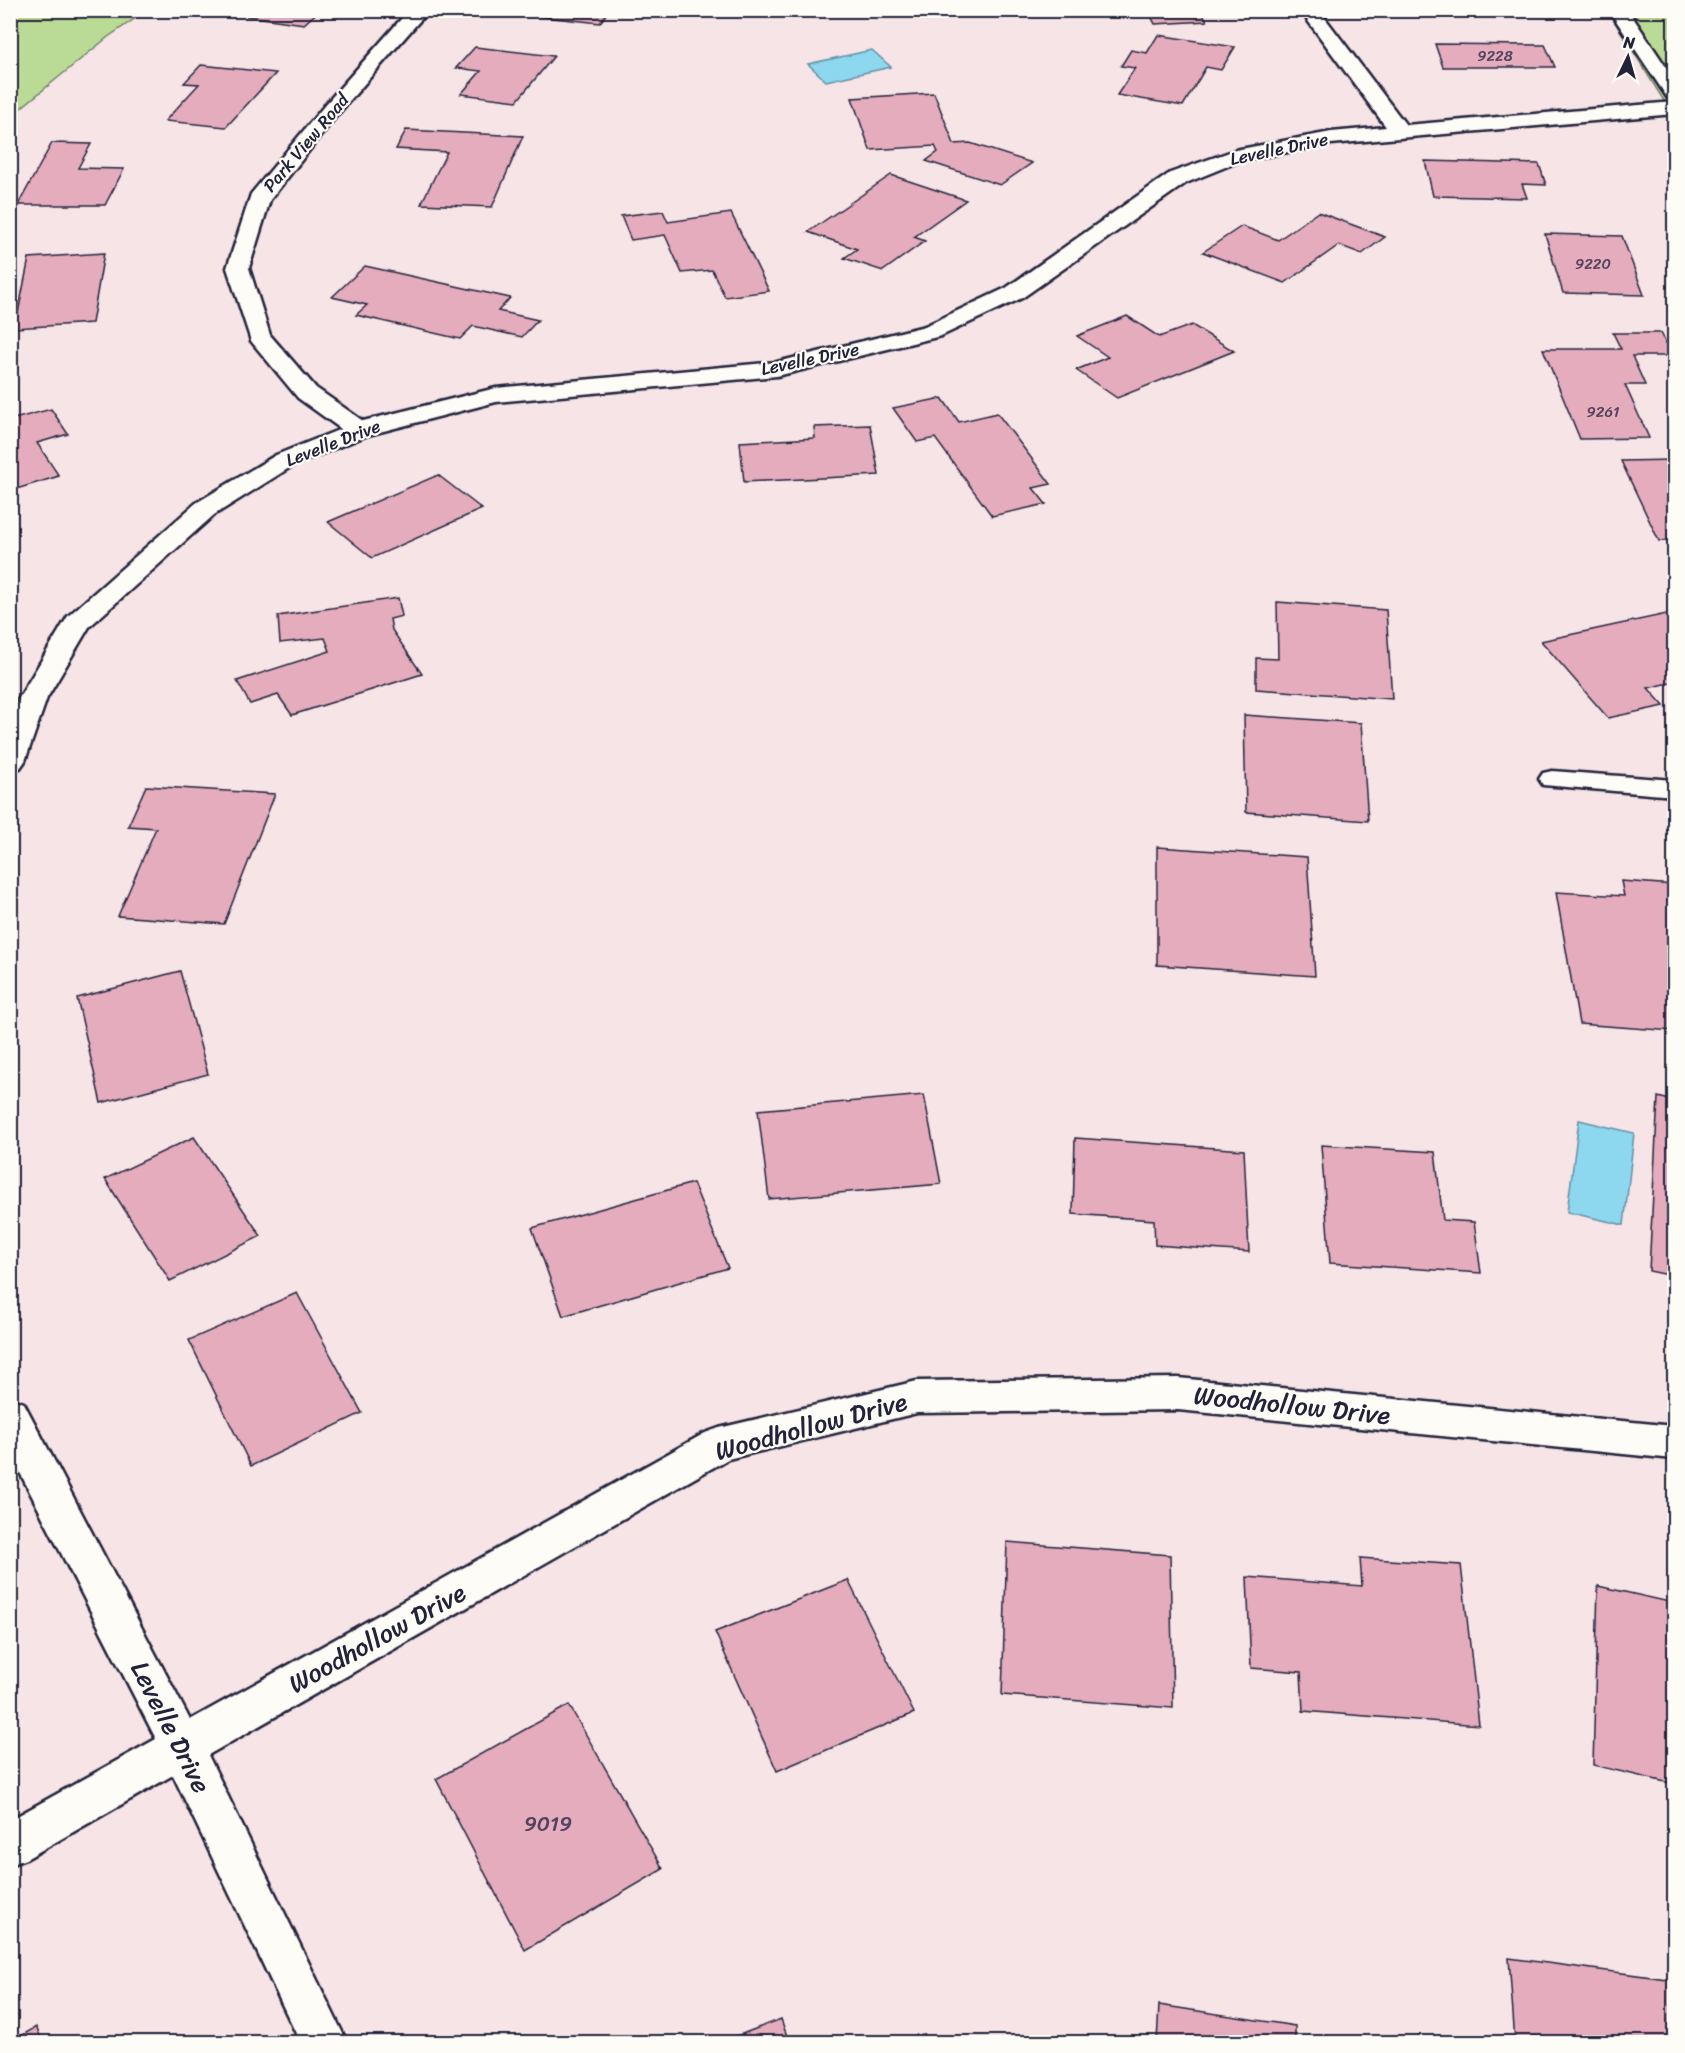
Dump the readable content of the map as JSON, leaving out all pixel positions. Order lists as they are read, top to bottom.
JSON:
{
  "streets": {
    "street": ["Park View Road", "Levelle Drive", "Woodhollow Drive"]
  },
  "crossings": [
    ["Park View Road", "Levelle Drive"],
    ["Levelle Drive", "Woodhollow Drive"]
  ],
  "house_numbers": [
    "9228",
    "9220",
    "9261",
    "9019"
  ],
  "north": "top"
}
